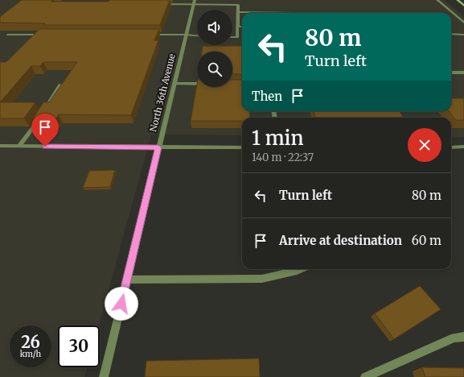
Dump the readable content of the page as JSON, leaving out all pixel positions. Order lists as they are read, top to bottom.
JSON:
{
  "streets": {
    "street": ["North 36th Avenue"]
  },
  "page": {
    "turn": ["80 m", "Turn left"],
    "then": "Then",
    "heading": ["1 min", "140 m · 22:37"],
    "list": [
      {
        "name": "Turn left",
        "value": "80 m"
      },
      {
        "name": "Arrive at destination",
        "value": "60 m"
      }
    ],
    "speed": "26 km/h",
    "limit": "30"
  }
}
